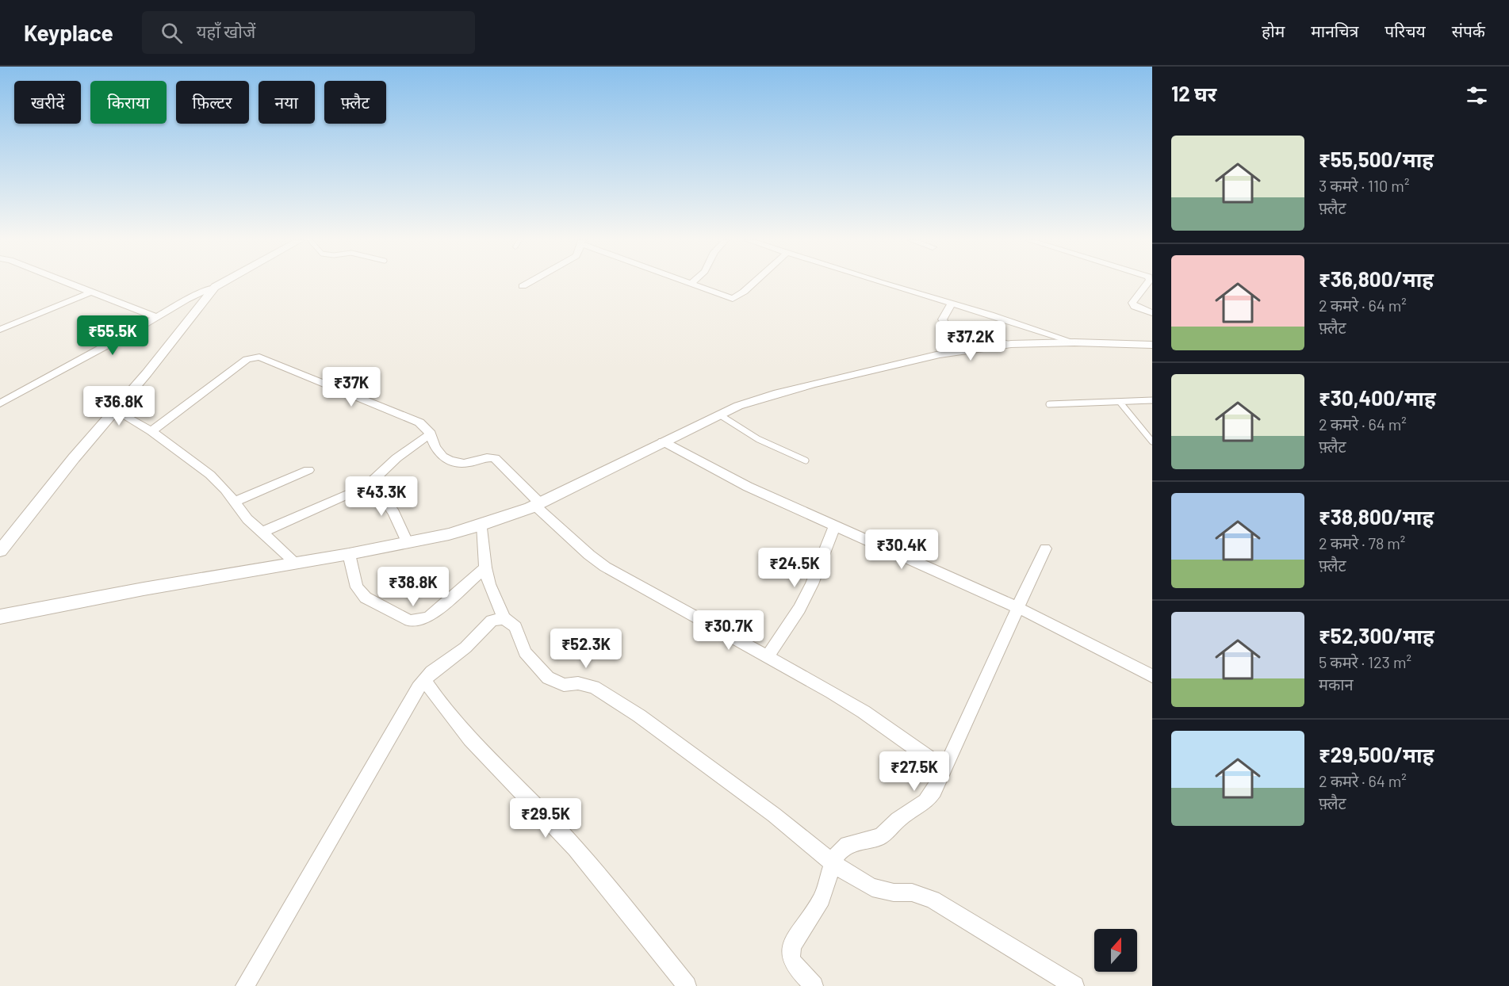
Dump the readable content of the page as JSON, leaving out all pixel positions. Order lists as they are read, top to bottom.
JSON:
{
  "north": "top",
  "page": {
    "header": "Keyplace",
    "search": "यहाँ खोजें",
    "nav": [
      "होम",
      "मानचित्र",
      "परिचय",
      "संपर्क"
    ],
    "heading": "12 घर",
    "chip": [
      "खरीदें",
      "किराया",
      "फ़िल्टर",
      "नया",
      "फ़्लैट"
    ],
    "list": [
      {
        "name": "₹55,500/माह",
        "note": "3 कमरे · 110 m² · फ़्लैट"
      },
      {
        "name": "₹36,800/माह",
        "note": "2 कमरे · 64 m² · फ़्लैट"
      },
      {
        "name": "₹30,400/माह",
        "note": "2 कमरे · 64 m² · फ़्लैट"
      },
      {
        "name": "₹38,800/माह",
        "note": "2 कमरे · 78 m² · फ़्लैट"
      },
      {
        "name": "₹52,300/माह",
        "note": "5 कमरे · 123 m² · मकान"
      },
      {
        "name": "₹29,500/माह",
        "note": "2 कमरे · 64 m² · फ़्लैट"
      }
    ],
    "price": [
      "₹55.5K",
      "₹37.2K",
      "₹37K",
      "₹36.8K",
      "₹43.3K",
      "₹30.4K",
      "₹24.5K",
      "₹38.8K",
      "₹30.7K",
      "₹52.3K",
      "₹27.5K",
      "₹29.5K"
    ]
  }
}
